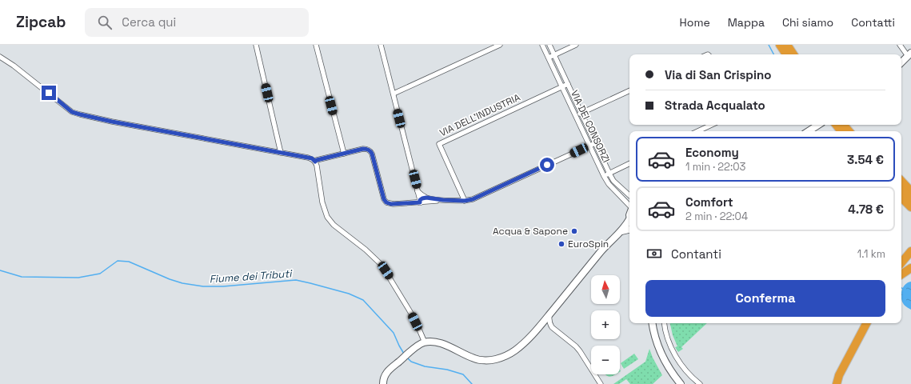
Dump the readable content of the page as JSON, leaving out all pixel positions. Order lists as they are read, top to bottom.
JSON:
{
  "streets": {
    "street": ["VIA DELL'INDUSTRIA", "VIA DEI CONSORZI"]
  },
  "crossings": [
    ["VIA DELL'INDUSTRIA", "VIA DEI CONSORZI"]
  ],
  "water": ["Fiume dei Tributi"],
  "places": ["Acqua & Sapone", "EuroSpin"],
  "north": "top",
  "page": {
    "header": "Zipcab",
    "search": "Cerca qui",
    "nav": [
      "Home",
      "Mappa",
      "Chi siamo",
      "Contatti"
    ],
    "banner": ["Via di San Crispino", "Strada Acqualato"],
    "list": [
      {
        "name": "Economy",
        "note": "1 min · 22:03",
        "value": "3.54 €"
      },
      {
        "name": "Comfort",
        "note": "2 min · 22:04",
        "value": "4.78 €"
      }
    ],
    "pay": ["Contanti", "1.1 km"],
    "buttons": "Conferma",
    "map_buttons": ["+", "−"]
  }
}
